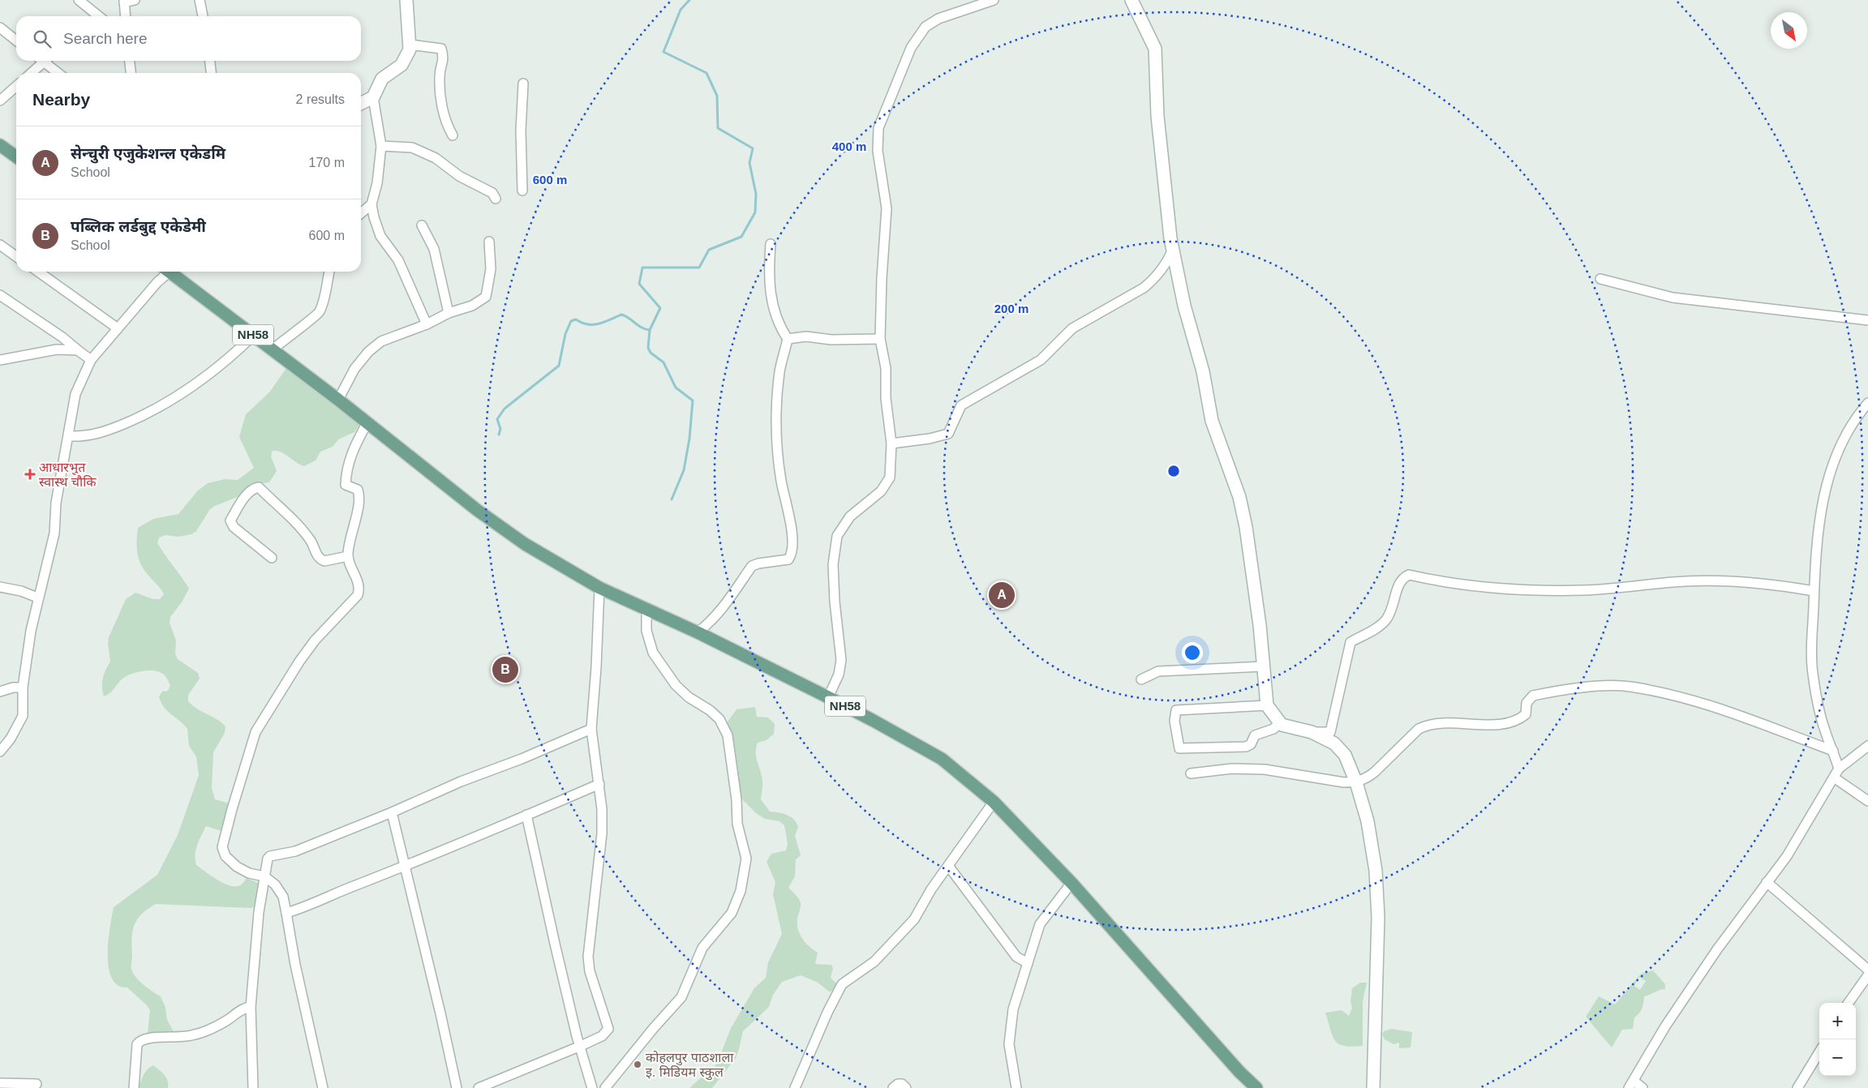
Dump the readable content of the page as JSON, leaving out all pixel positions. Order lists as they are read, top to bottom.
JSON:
{
  "streets": {
    "main road": ["NH58"]
  },
  "places": {
    "health": ["आधारभुत स्वास्थ चौकि"],
    "other": ["कोहलपुर पाठशाला इ. मिडियम स्कुल"]
  },
  "north": "bottom right",
  "page": {
    "search": "Search here",
    "heading": ["Nearby", "2 results"],
    "list": [
      {
        "mark": "A",
        "name": "सेन्चुरी एजुकेशन्ल एकेडमि",
        "note": "School",
        "value": "170 m"
      },
      {
        "mark": "B",
        "name": "पब्लिक लर्डबुद्द एकेडेमी",
        "note": "School",
        "value": "600 m"
      }
    ],
    "pins": ["A", "B"],
    "map_buttons": ["+", "−"]
  },
  "rings": ["400 m", "600 m", "200 m"]
}
